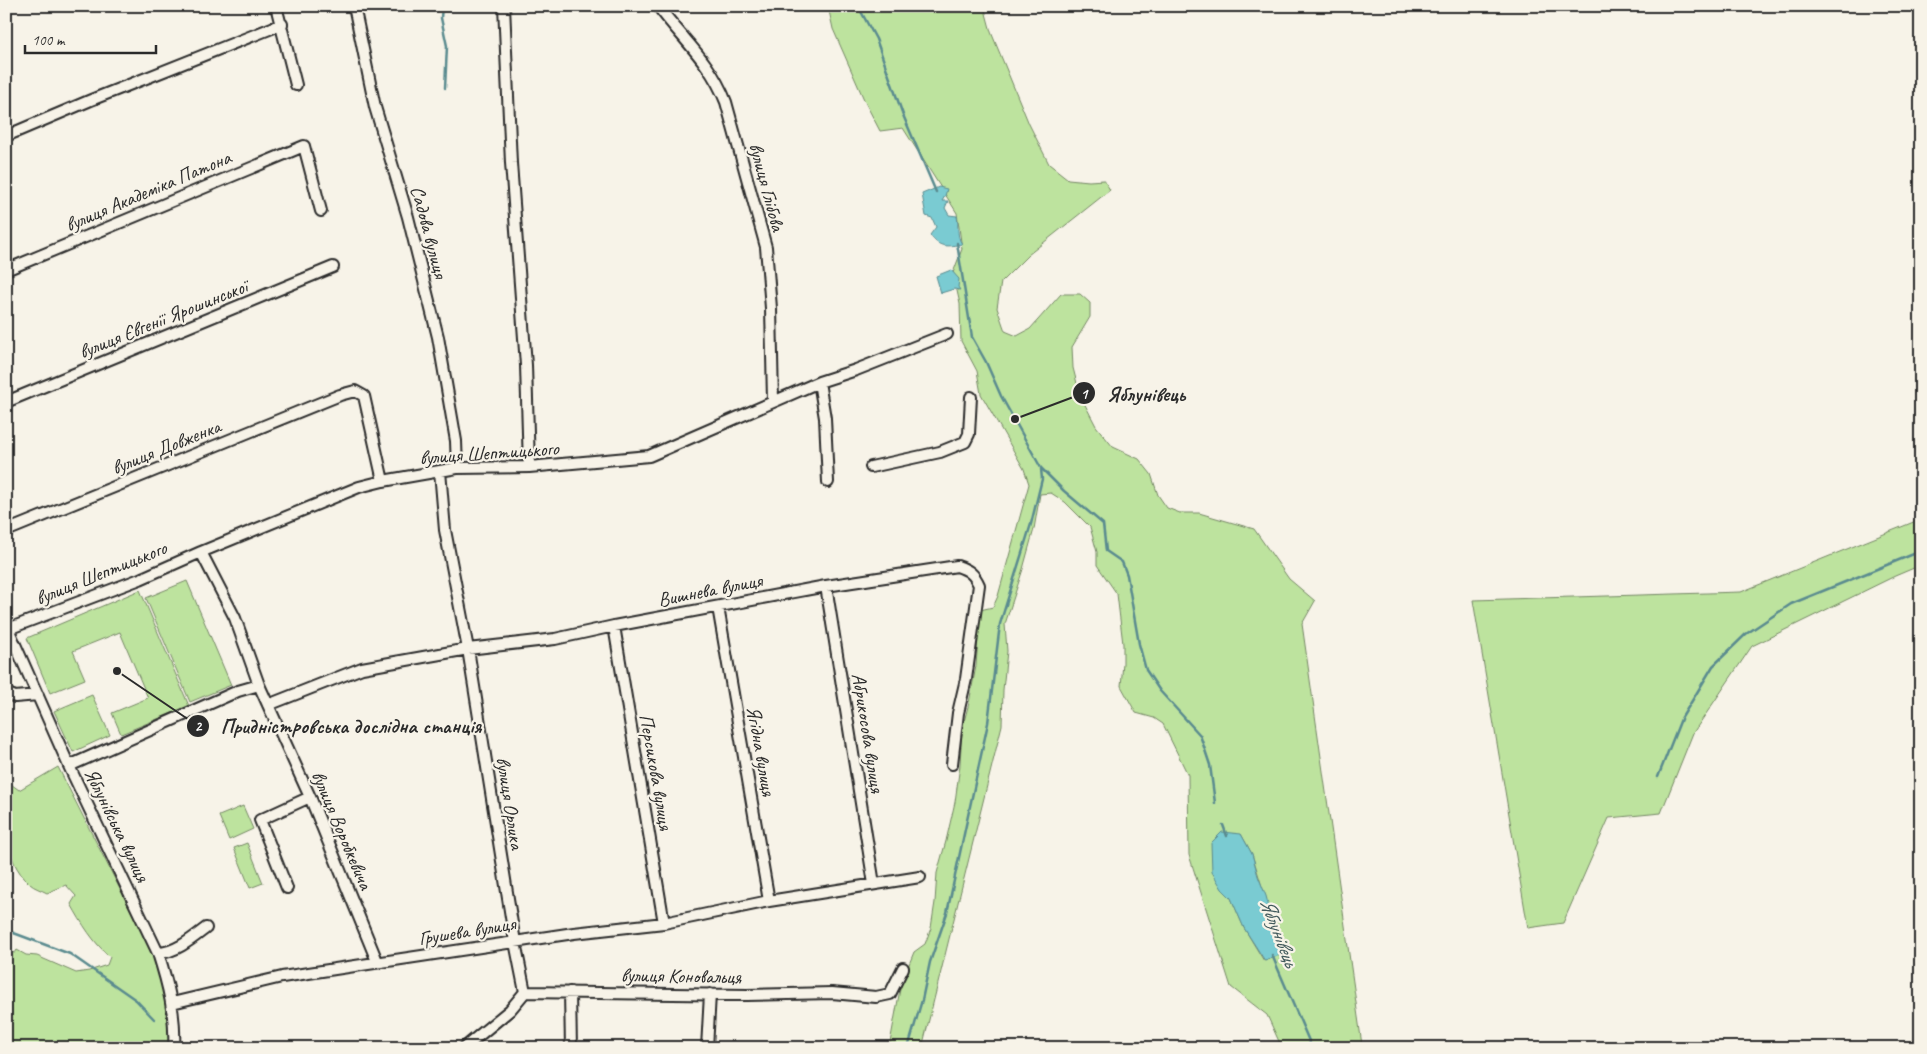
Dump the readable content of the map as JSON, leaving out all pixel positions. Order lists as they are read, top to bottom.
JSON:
{
  "streets": {
    "street": [
      "вулиця Глібова",
      "вулиця Академіка Патона",
      "Садова вулиця",
      "вулиця Євгенії Ярошинської",
      "вулиця Довженка",
      "вулиця Шептицького",
      "Вишнева вулиця",
      "Абрикосова вулиця",
      "Ягідна вулиця",
      "Персикова вулиця",
      "вулиця Орлика",
      "Яблунівська вулиця",
      "вулиця Воробкевича",
      "Грушева вулиця",
      "вулиця Коновальця"
    ]
  },
  "crossings": [
    ["вулиця Глібова", "вулиця Шептицького"],
    ["Садова вулиця", "вулиця Шептицького"],
    ["вулиця Довженка", "вулиця Шептицького"],
    ["вулиця Шептицького", "вулиця Орлика"],
    ["вулиця Шептицького", "Яблунівська вулиця"],
    ["вулиця Шептицького", "вулиця Воробкевича"],
    ["Вишнева вулиця", "Абрикосова вулиця"],
    ["Вишнева вулиця", "Ягідна вулиця"],
    ["Вишнева вулиця", "Персикова вулиця"],
    ["Вишнева вулиця", "вулиця Орлика"],
    ["Вишнева вулиця", "вулиця Воробкевича"],
    ["Абрикосова вулиця", "Грушева вулиця"],
    ["Ягідна вулиця", "Грушева вулиця"],
    ["Персикова вулиця", "Грушева вулиця"],
    ["вулиця Орлика", "Грушева вулиця"],
    ["вулиця Орлика", "вулиця Коновальця"],
    ["Яблунівська вулиця", "Грушева вулиця"],
    ["вулиця Воробкевича", "Грушева вулиця"]
  ],
  "water": ["Яблунівець"],
  "places": ["Яблунівець", "Придністровська дослідна станція"],
  "scale_bar": "100 m"
}
